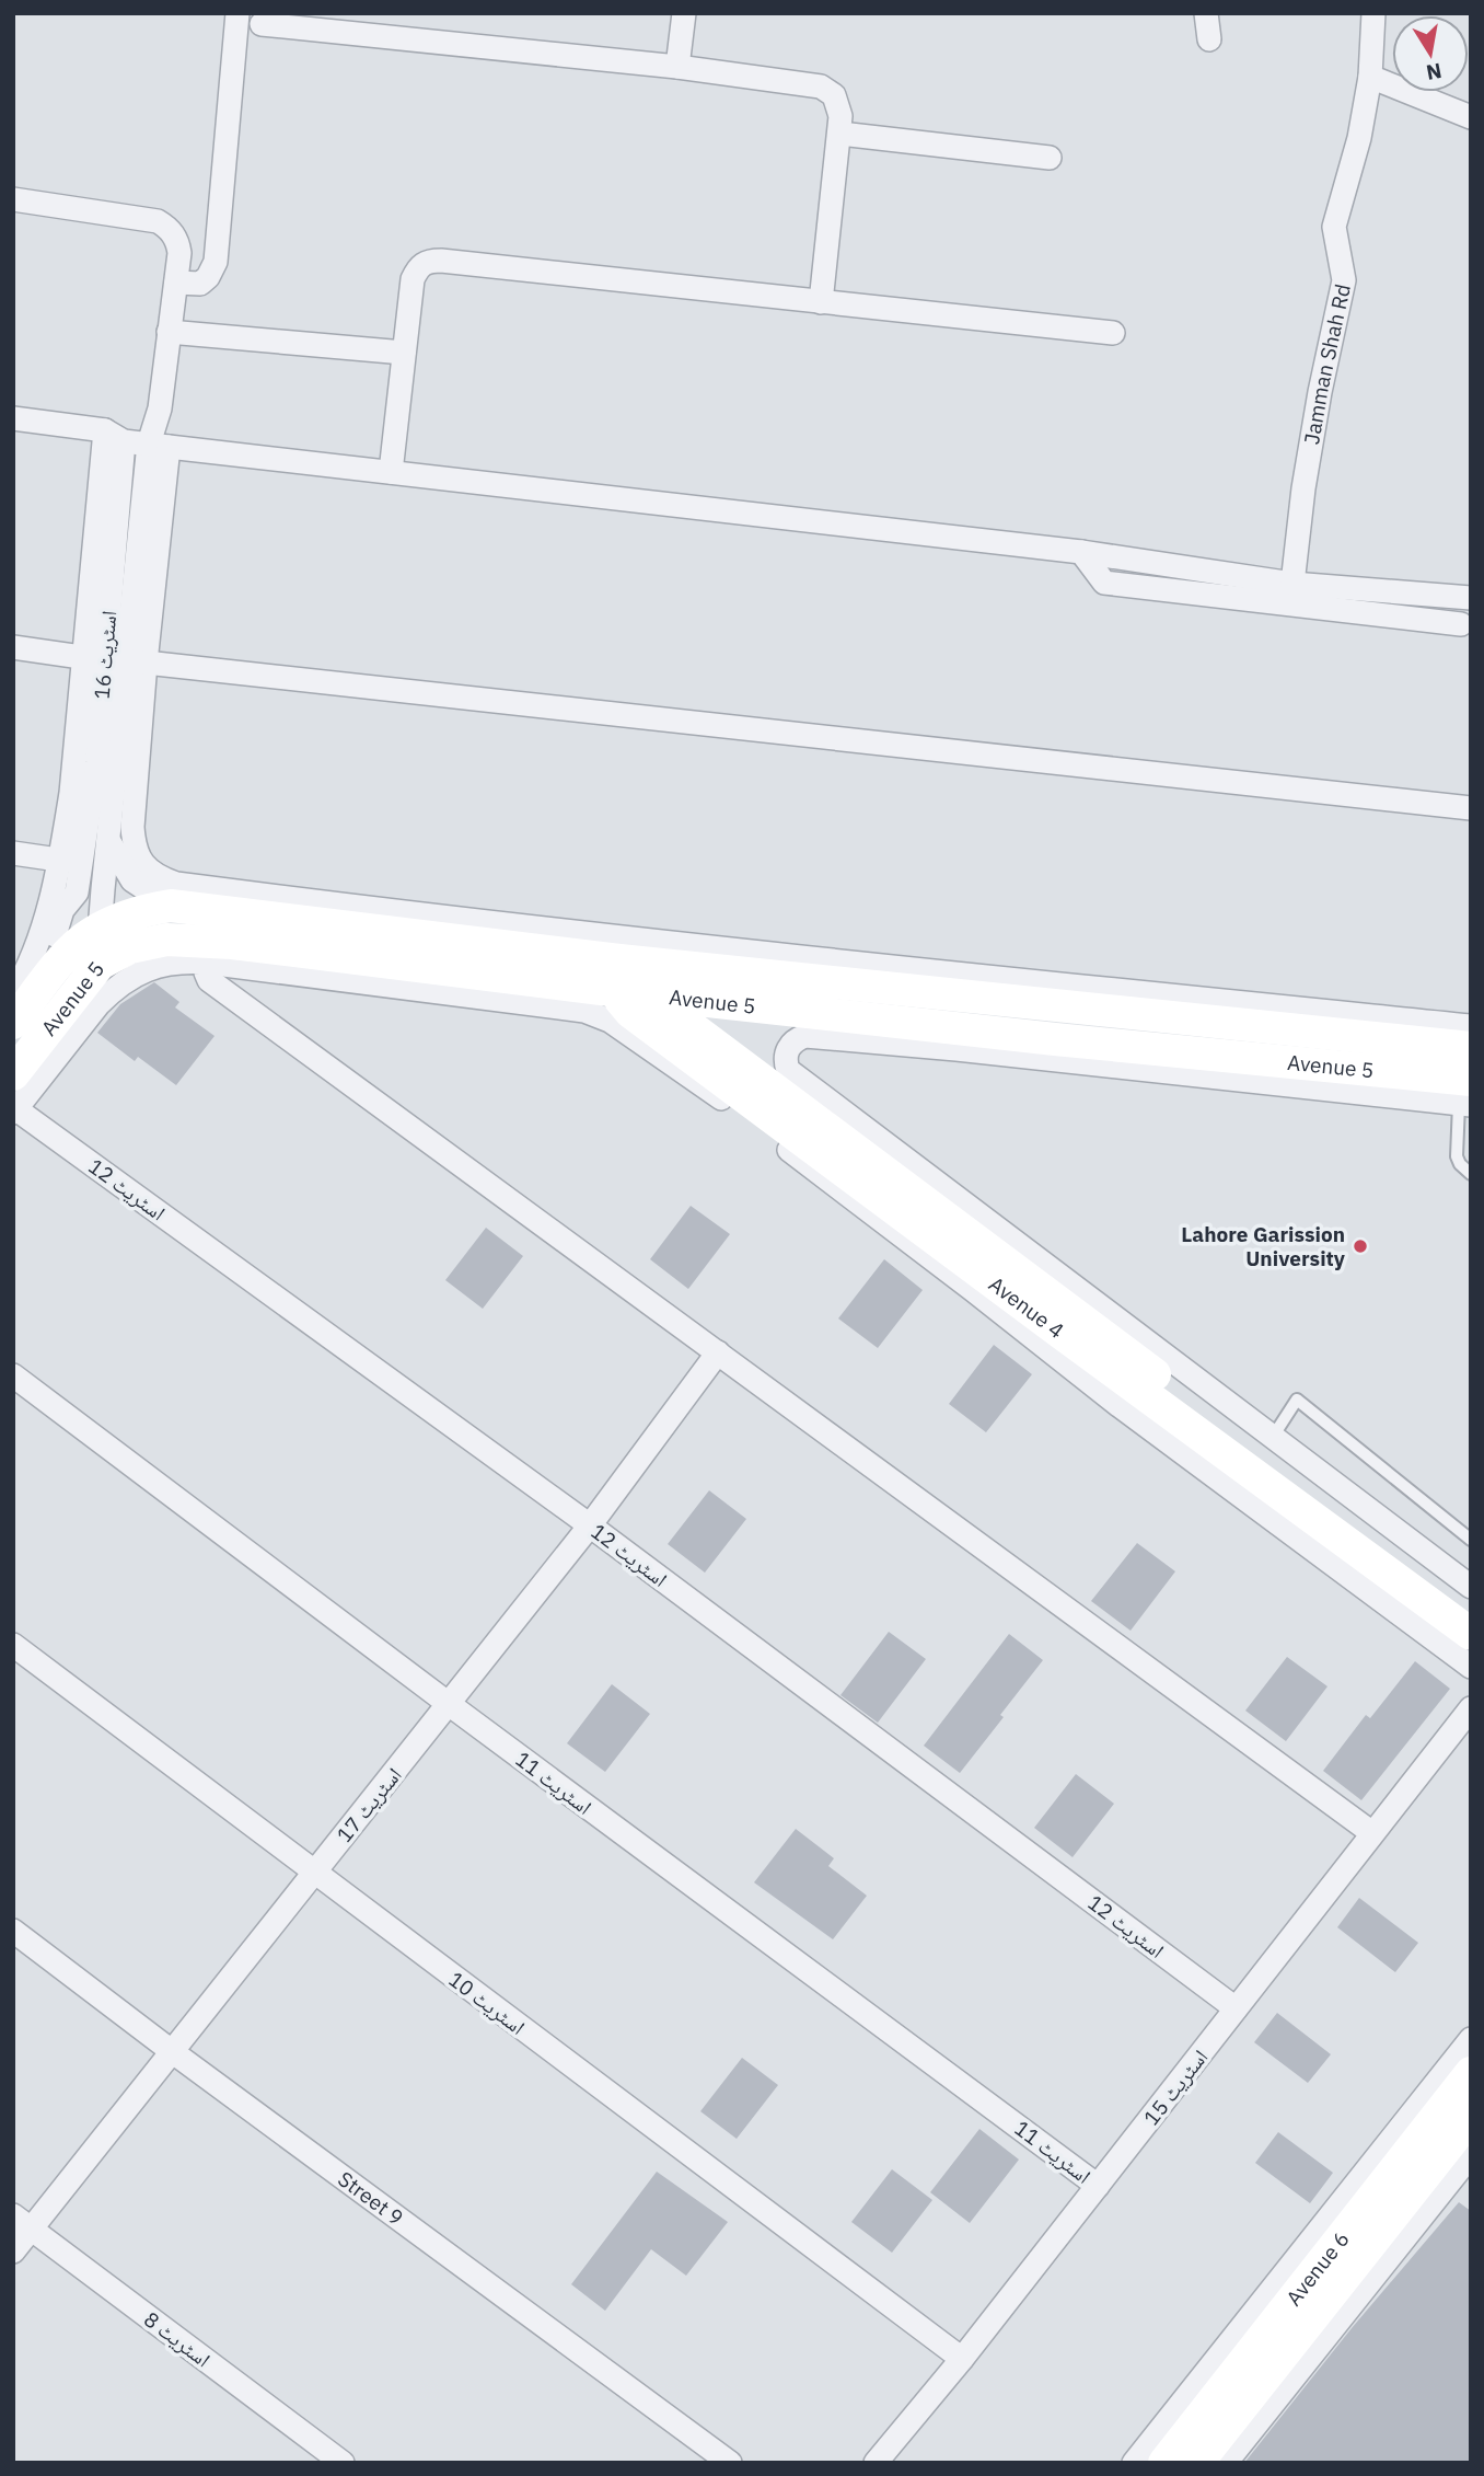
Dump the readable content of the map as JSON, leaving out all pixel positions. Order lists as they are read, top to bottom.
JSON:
{
  "streets": {
    "main road": ["Avenue 5", "Avenue 4", "Avenue 6"],
    "street": [
      "Jamman Shah Rd",
      "اسٹریٹ 16",
      "اسٹریٹ 12",
      "اسٹریٹ 11",
      "اسٹریٹ 17",
      "اسٹریٹ 10",
      "اسٹریٹ 15",
      "Street 9",
      "اسٹریٹ 8"
    ]
  },
  "crossings": [
    ["اسٹریٹ 16", "Avenue 5"],
    ["Avenue 5", "Avenue 4"],
    ["اسٹریٹ 12", "اسٹریٹ 17"],
    ["اسٹریٹ 12", "اسٹریٹ 15"],
    ["اسٹریٹ 11", "اسٹریٹ 17"],
    ["اسٹریٹ 11", "اسٹریٹ 15"],
    ["اسٹریٹ 17", "اسٹریٹ 10"],
    ["اسٹریٹ 17", "Street 9"],
    ["اسٹریٹ 17", "اسٹریٹ 8"],
    ["اسٹریٹ 10", "اسٹریٹ 15"]
  ],
  "places": ["Lahore Garission University"],
  "north": "bottom"
}
